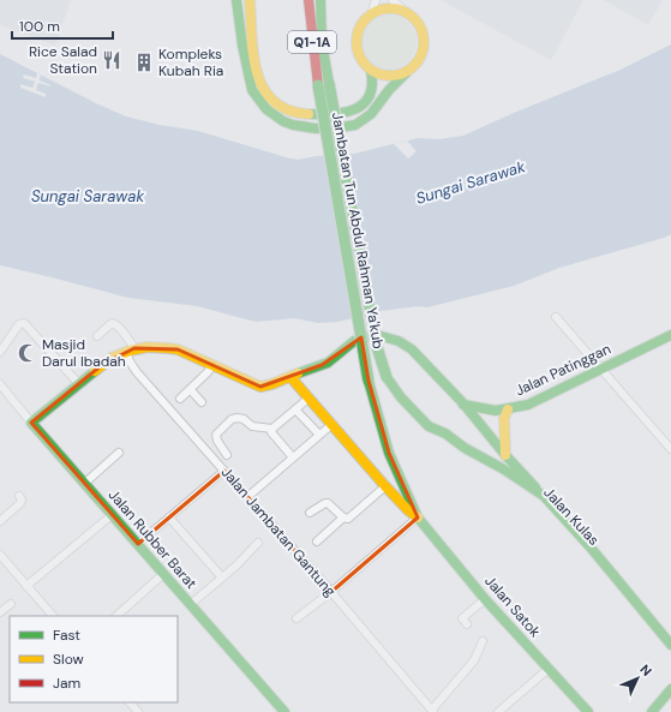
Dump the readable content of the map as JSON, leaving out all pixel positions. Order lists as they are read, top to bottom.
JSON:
{
  "streets": {
    "main road": [
      "Q1-1A",
      "Jambatan Tun Abdul Rahman Ya'kub",
      "Jalan Patinggan",
      "Jalan Kulas",
      "Jalan Rubber Barat",
      "Jalan Satok"
    ],
    "street": ["Jalan Jambatan Gantung"]
  },
  "crossings": [
    ["Q1-1A", "Jambatan Tun Abdul Rahman Ya'kub"],
    ["Jambatan Tun Abdul Rahman Ya'kub", "Jalan Kulas"],
    ["Jambatan Tun Abdul Rahman Ya'kub", "Jalan Satok"],
    ["Jalan Patinggan", "Jalan Kulas"],
    ["Jalan Kulas", "Jalan Jambatan Gantung"],
    ["Jalan Kulas", "Jalan Satok"]
  ],
  "water": ["Sungai Sarawak"],
  "places": {
    "restaurant": ["Rice Salad Station"],
    "building": ["Kompleks Kubah Ria"],
    "mosque": ["Masjid Darul Ibadah"]
  },
  "legend": ["Fast", "Slow", "Jam"],
  "scale_bar": "100 m",
  "north": "top right"
}
